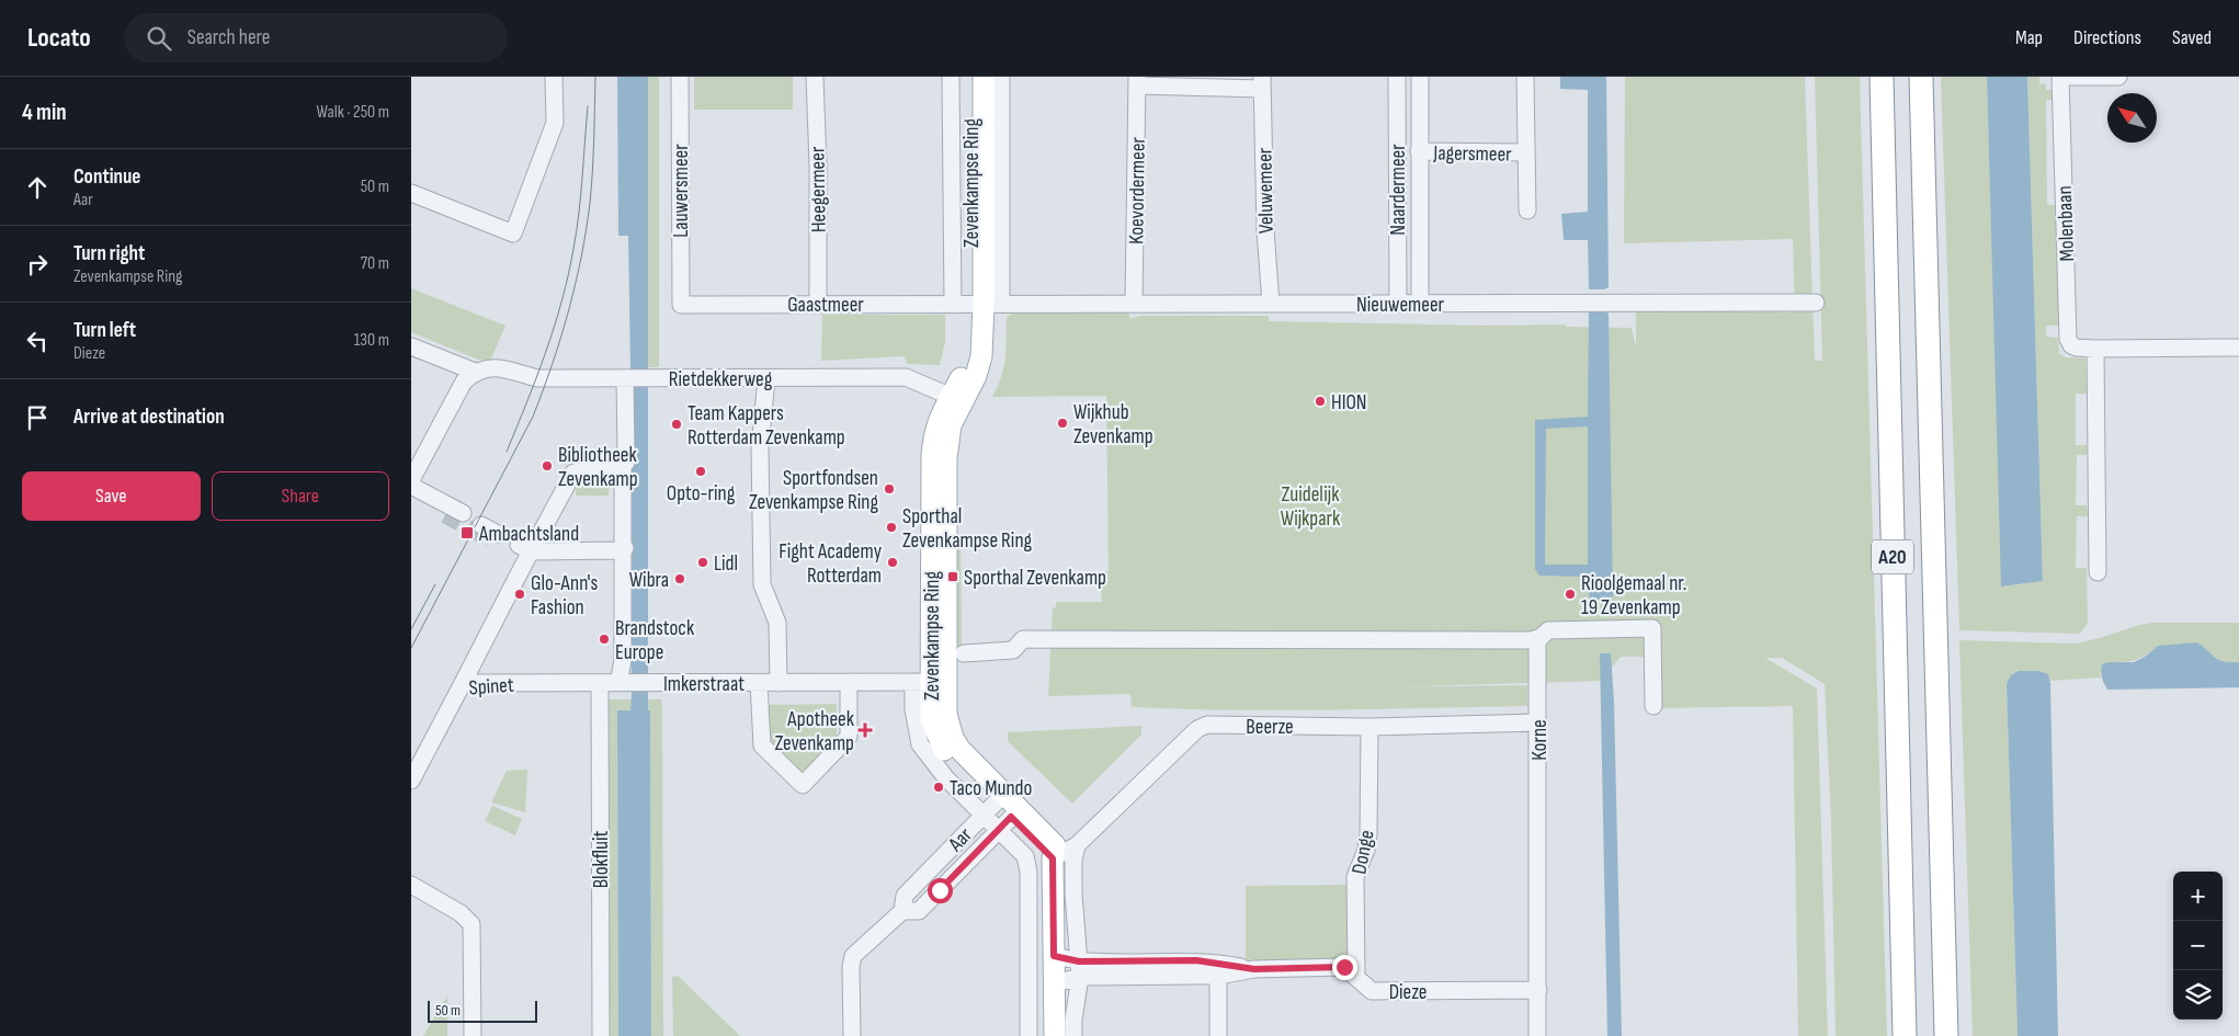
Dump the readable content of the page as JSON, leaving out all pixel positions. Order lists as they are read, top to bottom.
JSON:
{
  "streets": {
    "highway": ["A20"],
    "main road": ["Zevenkampse Ring"],
    "street": [
      "Jagersmeer",
      "Heegermeer",
      "Naardermeer",
      "Lauwersmeer",
      "Koevordermeer",
      "Veluwemeer",
      "Molenbaan",
      "Gaastmeer",
      "Nieuwemeer",
      "Rietdekkerweg",
      "Imkerstraat",
      "Spinet",
      "Beerze",
      "Korne",
      "Aar",
      "Donge",
      "Blokfluit",
      "Dieze"
    ]
  },
  "crossings": [
    ["Jagersmeer", "Nieuwemeer"],
    ["Zevenkampse Ring", "Gaastmeer"],
    ["Zevenkampse Ring", "Nieuwemeer"],
    ["Zevenkampse Ring", "Rietdekkerweg"],
    ["Zevenkampse Ring", "Imkerstraat"],
    ["Zevenkampse Ring", "Beerze"],
    ["Zevenkampse Ring", "Aar"],
    ["Heegermeer", "Gaastmeer"],
    ["Naardermeer", "Nieuwemeer"],
    ["Lauwersmeer", "Gaastmeer"],
    ["Koevordermeer", "Nieuwemeer"],
    ["Veluwemeer", "Nieuwemeer"],
    ["Gaastmeer", "Nieuwemeer"],
    ["Imkerstraat", "Spinet"],
    ["Spinet", "Blokfluit"],
    ["Beerze", "Korne"],
    ["Beerze", "Donge"],
    ["Korne", "Dieze"],
    ["Donge", "Dieze"]
  ],
  "parks": ["Zuidelijk Wijkpark"],
  "places": {
    "other": [
      "HION",
      "Wijkhub Zevenkamp",
      "Team Kappers Rotterdam Zevenkamp",
      "Bibliotheek Zevenkamp",
      "Opto-ring",
      "Sportfondsen Zevenkampse Ring",
      "Sporthal Zevenkampse Ring",
      "Lidl",
      "Fight Academy Rotterdam",
      "Wibra",
      "Glo-Ann's Fashion",
      "Rioolgemaal nr. 19 Zevenkamp",
      "Brandstock Europe",
      "Taco Mundo"
    ],
    "transit": ["Ambachtsland", "Sporthal Zevenkamp"],
    "health": ["Apotheek Zevenkamp"]
  },
  "scale_bar": "50 m",
  "north": "top left",
  "page": {
    "header": "Locato",
    "search": "Search here",
    "nav": ["Map", "Directions", "Saved"],
    "heading": ["4 min", "Walk · 250 m"],
    "list": [
      ["Continue", "Aar", "50 m"],
      ["Turn right", "Zevenkampse Ring", "70 m"],
      ["Turn left", "Dieze", "130 m"],
      "Arrive at destination"
    ],
    "buttons": ["Save", "Share"],
    "map_buttons": ["+", "−"],
    "scale": "50 m"
  }
}
